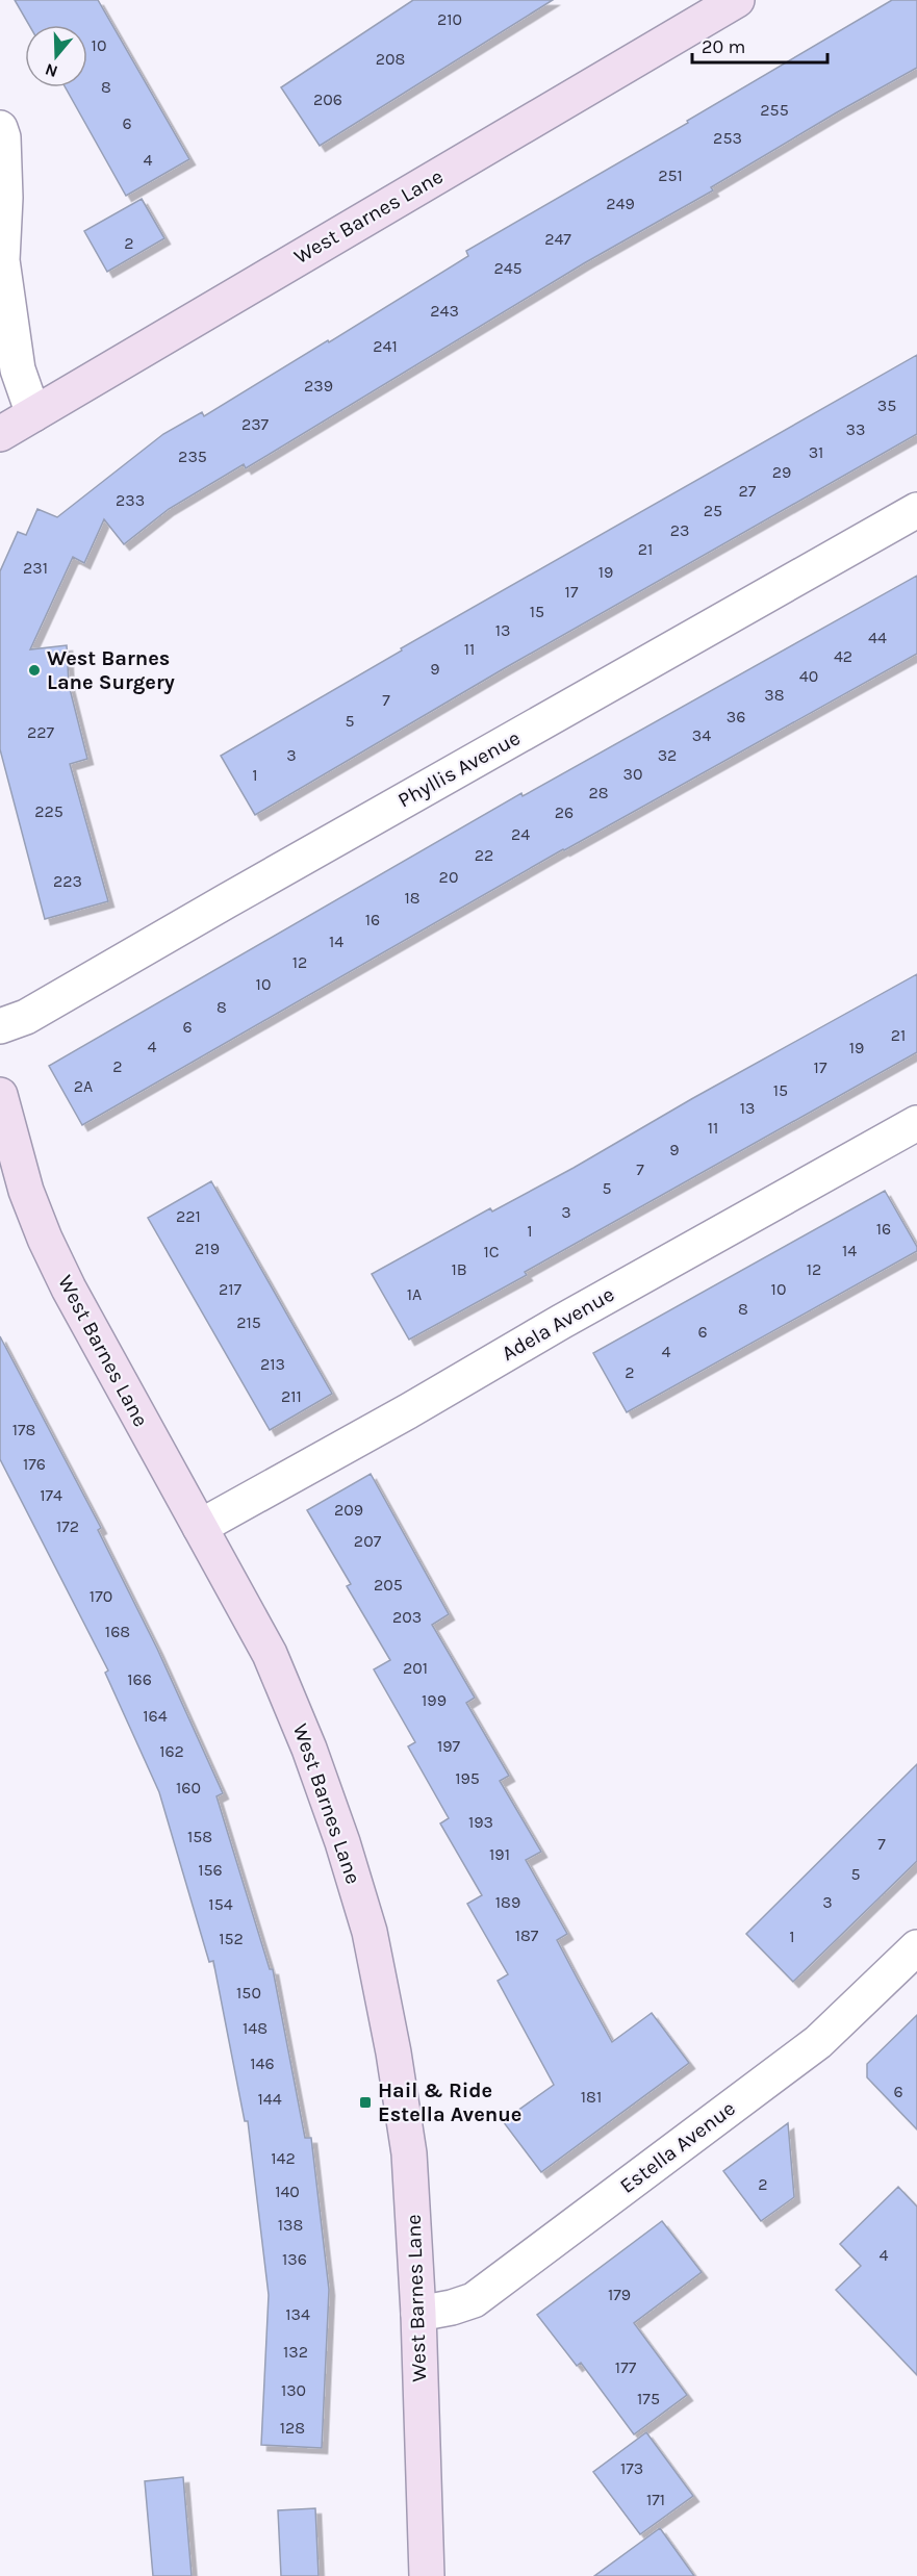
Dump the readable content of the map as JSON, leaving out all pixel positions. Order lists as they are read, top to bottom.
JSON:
{
  "streets": {
    "street": [
      "West Barnes Lane",
      "Phyllis Avenue",
      "Adela Avenue",
      "Estella Avenue"
    ]
  },
  "crossings": [
    ["West Barnes Lane", "Adela Avenue"],
    ["West Barnes Lane", "Estella Avenue"]
  ],
  "places": {
    "other": ["West Barnes Lane Surgery"],
    "transit": ["Hail & Ride Estella Avenue"]
  },
  "house_numbers": [
    "210",
    "10",
    "208",
    "8",
    "206",
    "255",
    "6",
    "253",
    "4",
    "251",
    "249",
    "247",
    "2",
    "245",
    "243",
    "241",
    "239",
    "35",
    "237",
    "33",
    "31",
    "235",
    "29",
    "27",
    "233",
    "25",
    "23",
    "21",
    "231",
    "19",
    "17",
    "15",
    "13",
    "44",
    "11",
    "42",
    "9",
    "40",
    "38",
    "7",
    "36",
    "5",
    "227",
    "34",
    "3",
    "32",
    "30",
    "1",
    "28",
    "225",
    "26",
    "24",
    "22",
    "20",
    "223",
    "18",
    "16",
    "14",
    "12",
    "10",
    "8",
    "6",
    "21",
    "4",
    "19",
    "2",
    "17",
    "2A",
    "15",
    "13",
    "11",
    "9",
    "7",
    "5",
    "3",
    "221",
    "16",
    "1",
    "219",
    "14",
    "1C",
    "1B",
    "12",
    "217",
    "10",
    "1A",
    "8",
    "215",
    "6",
    "4",
    "213",
    "2",
    "211",
    "178",
    "176",
    "174",
    "209",
    "172",
    "207",
    "205",
    "170",
    "203",
    "168",
    "201",
    "166",
    "199",
    "164",
    "197",
    "162",
    "195",
    "160",
    "193",
    "158",
    "7",
    "191",
    "156",
    "5",
    "189",
    "3",
    "154",
    "187",
    "1",
    "152",
    "150",
    "148",
    "146",
    "6",
    "181",
    "144",
    "142",
    "2",
    "140",
    "138",
    "4",
    "136",
    "179",
    "134",
    "132",
    "177",
    "130",
    "175",
    "128",
    "173",
    "171"
  ],
  "scale_bar": "20 m",
  "north": "bottom"
}
